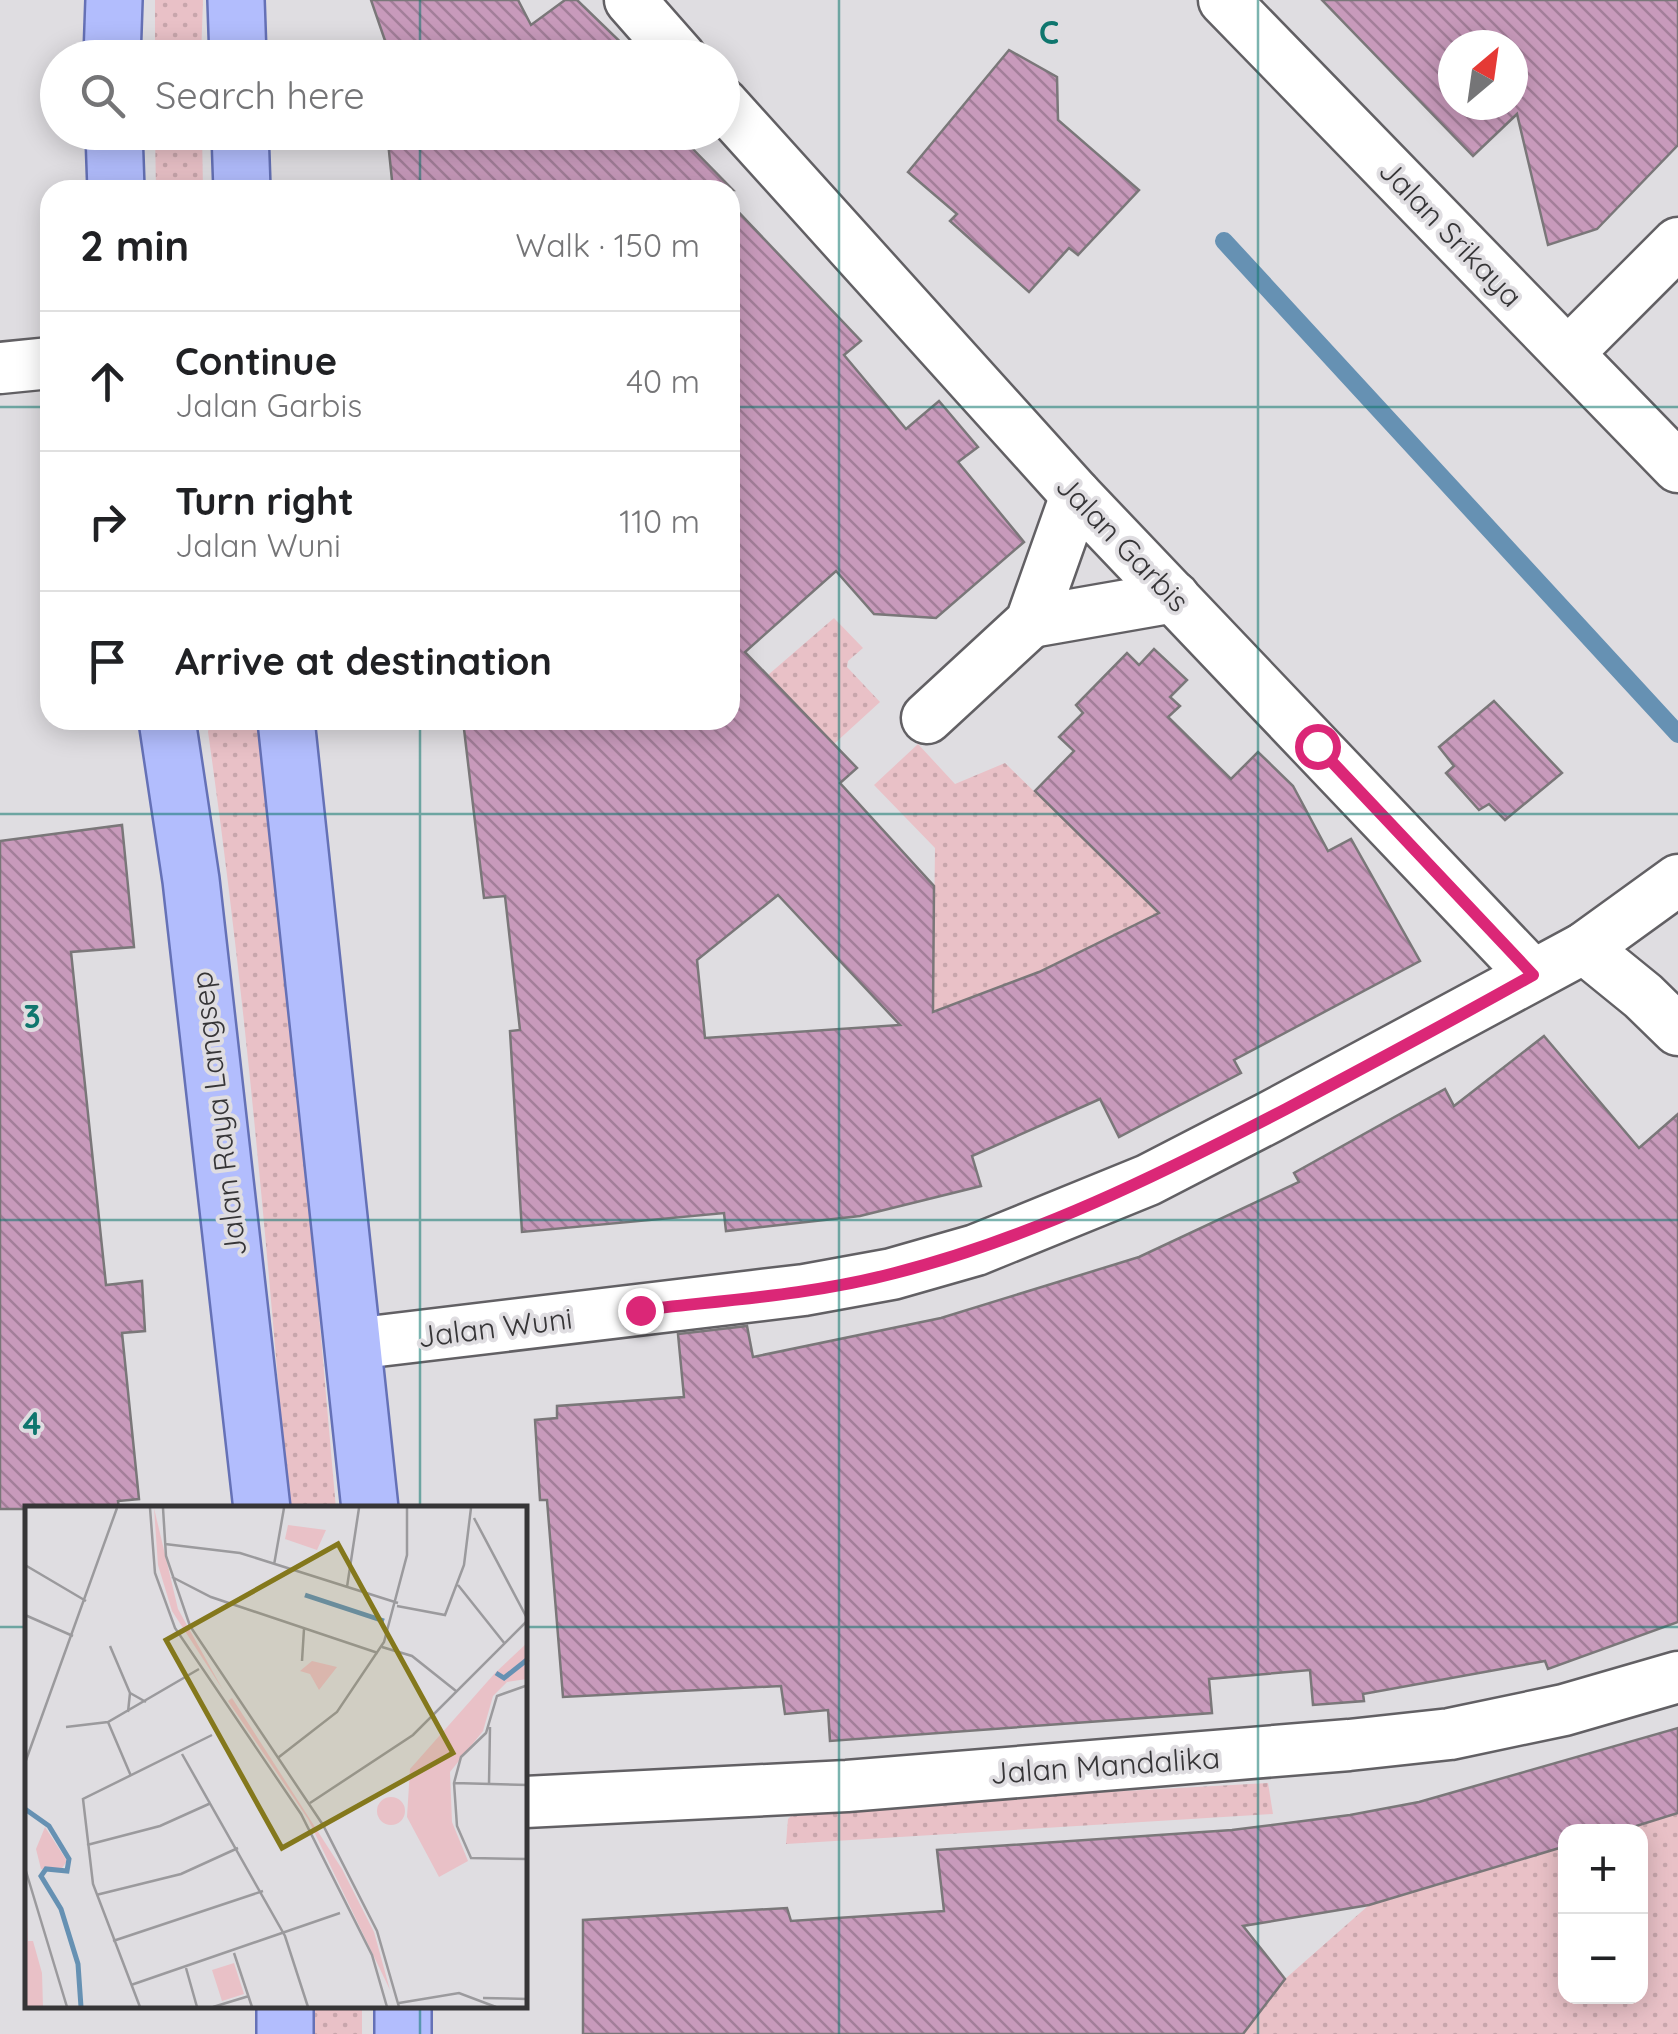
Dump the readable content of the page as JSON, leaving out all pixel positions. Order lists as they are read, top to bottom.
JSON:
{
  "streets": {
    "main road": ["Jalan Raya Langsep"],
    "street": [
      "Jalan Srikaya",
      "Jalan Garbis",
      "Jalan Wuni",
      "Jalan Mandalika"
    ]
  },
  "crossings": [
    ["Jalan Garbis", "Jalan Wuni"]
  ],
  "north": "top right",
  "page": {
    "search": "Search here",
    "heading": ["2 min", "Walk · 150 m"],
    "list": [
      ["Continue", "Jalan Garbis", "40 m"],
      ["Turn right", "Jalan Wuni", "110 m"],
      "Arrive at destination"
    ],
    "map_buttons": ["+", "−"]
  },
  "grid": {
    "columns": ["C"],
    "rows": ["3", "4"]
  }
}
